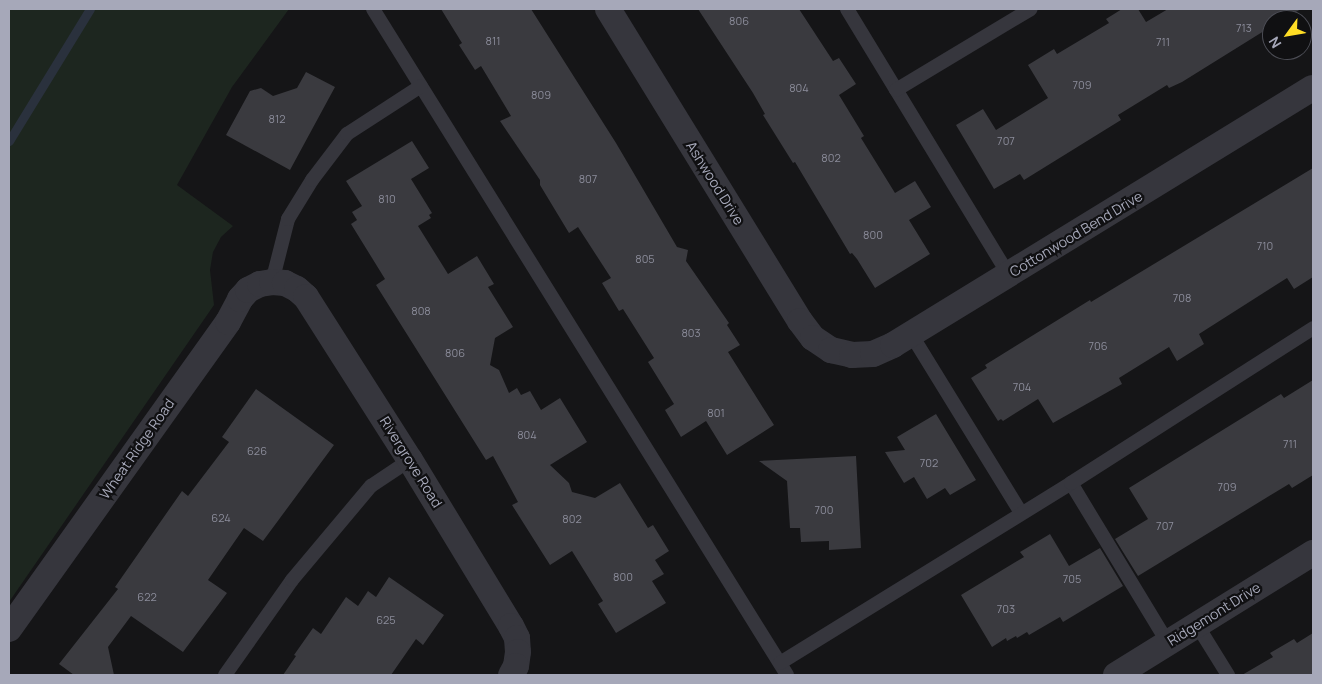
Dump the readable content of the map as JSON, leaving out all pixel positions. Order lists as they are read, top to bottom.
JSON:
{
  "streets": {
    "street": [
      "Ashwood Drive",
      "Cottonwood Bend Drive",
      "Wheat Ridge Road",
      "Rivergrove Road",
      "Ridgemont Drive"
    ]
  },
  "crossings": [
    ["Ashwood Drive", "Cottonwood Bend Drive"],
    ["Wheat Ridge Road", "Rivergrove Road"]
  ],
  "house_numbers": [
    "806",
    "713",
    "811",
    "711",
    "709",
    "804",
    "809",
    "812",
    "707",
    "802",
    "807",
    "810",
    "800",
    "710",
    "805",
    "708",
    "808",
    "803",
    "706",
    "806",
    "704",
    "801",
    "804",
    "711",
    "626",
    "702",
    "709",
    "700",
    "624",
    "802",
    "707",
    "800",
    "705",
    "622",
    "703",
    "625"
  ],
  "north": "bottom left"
}
